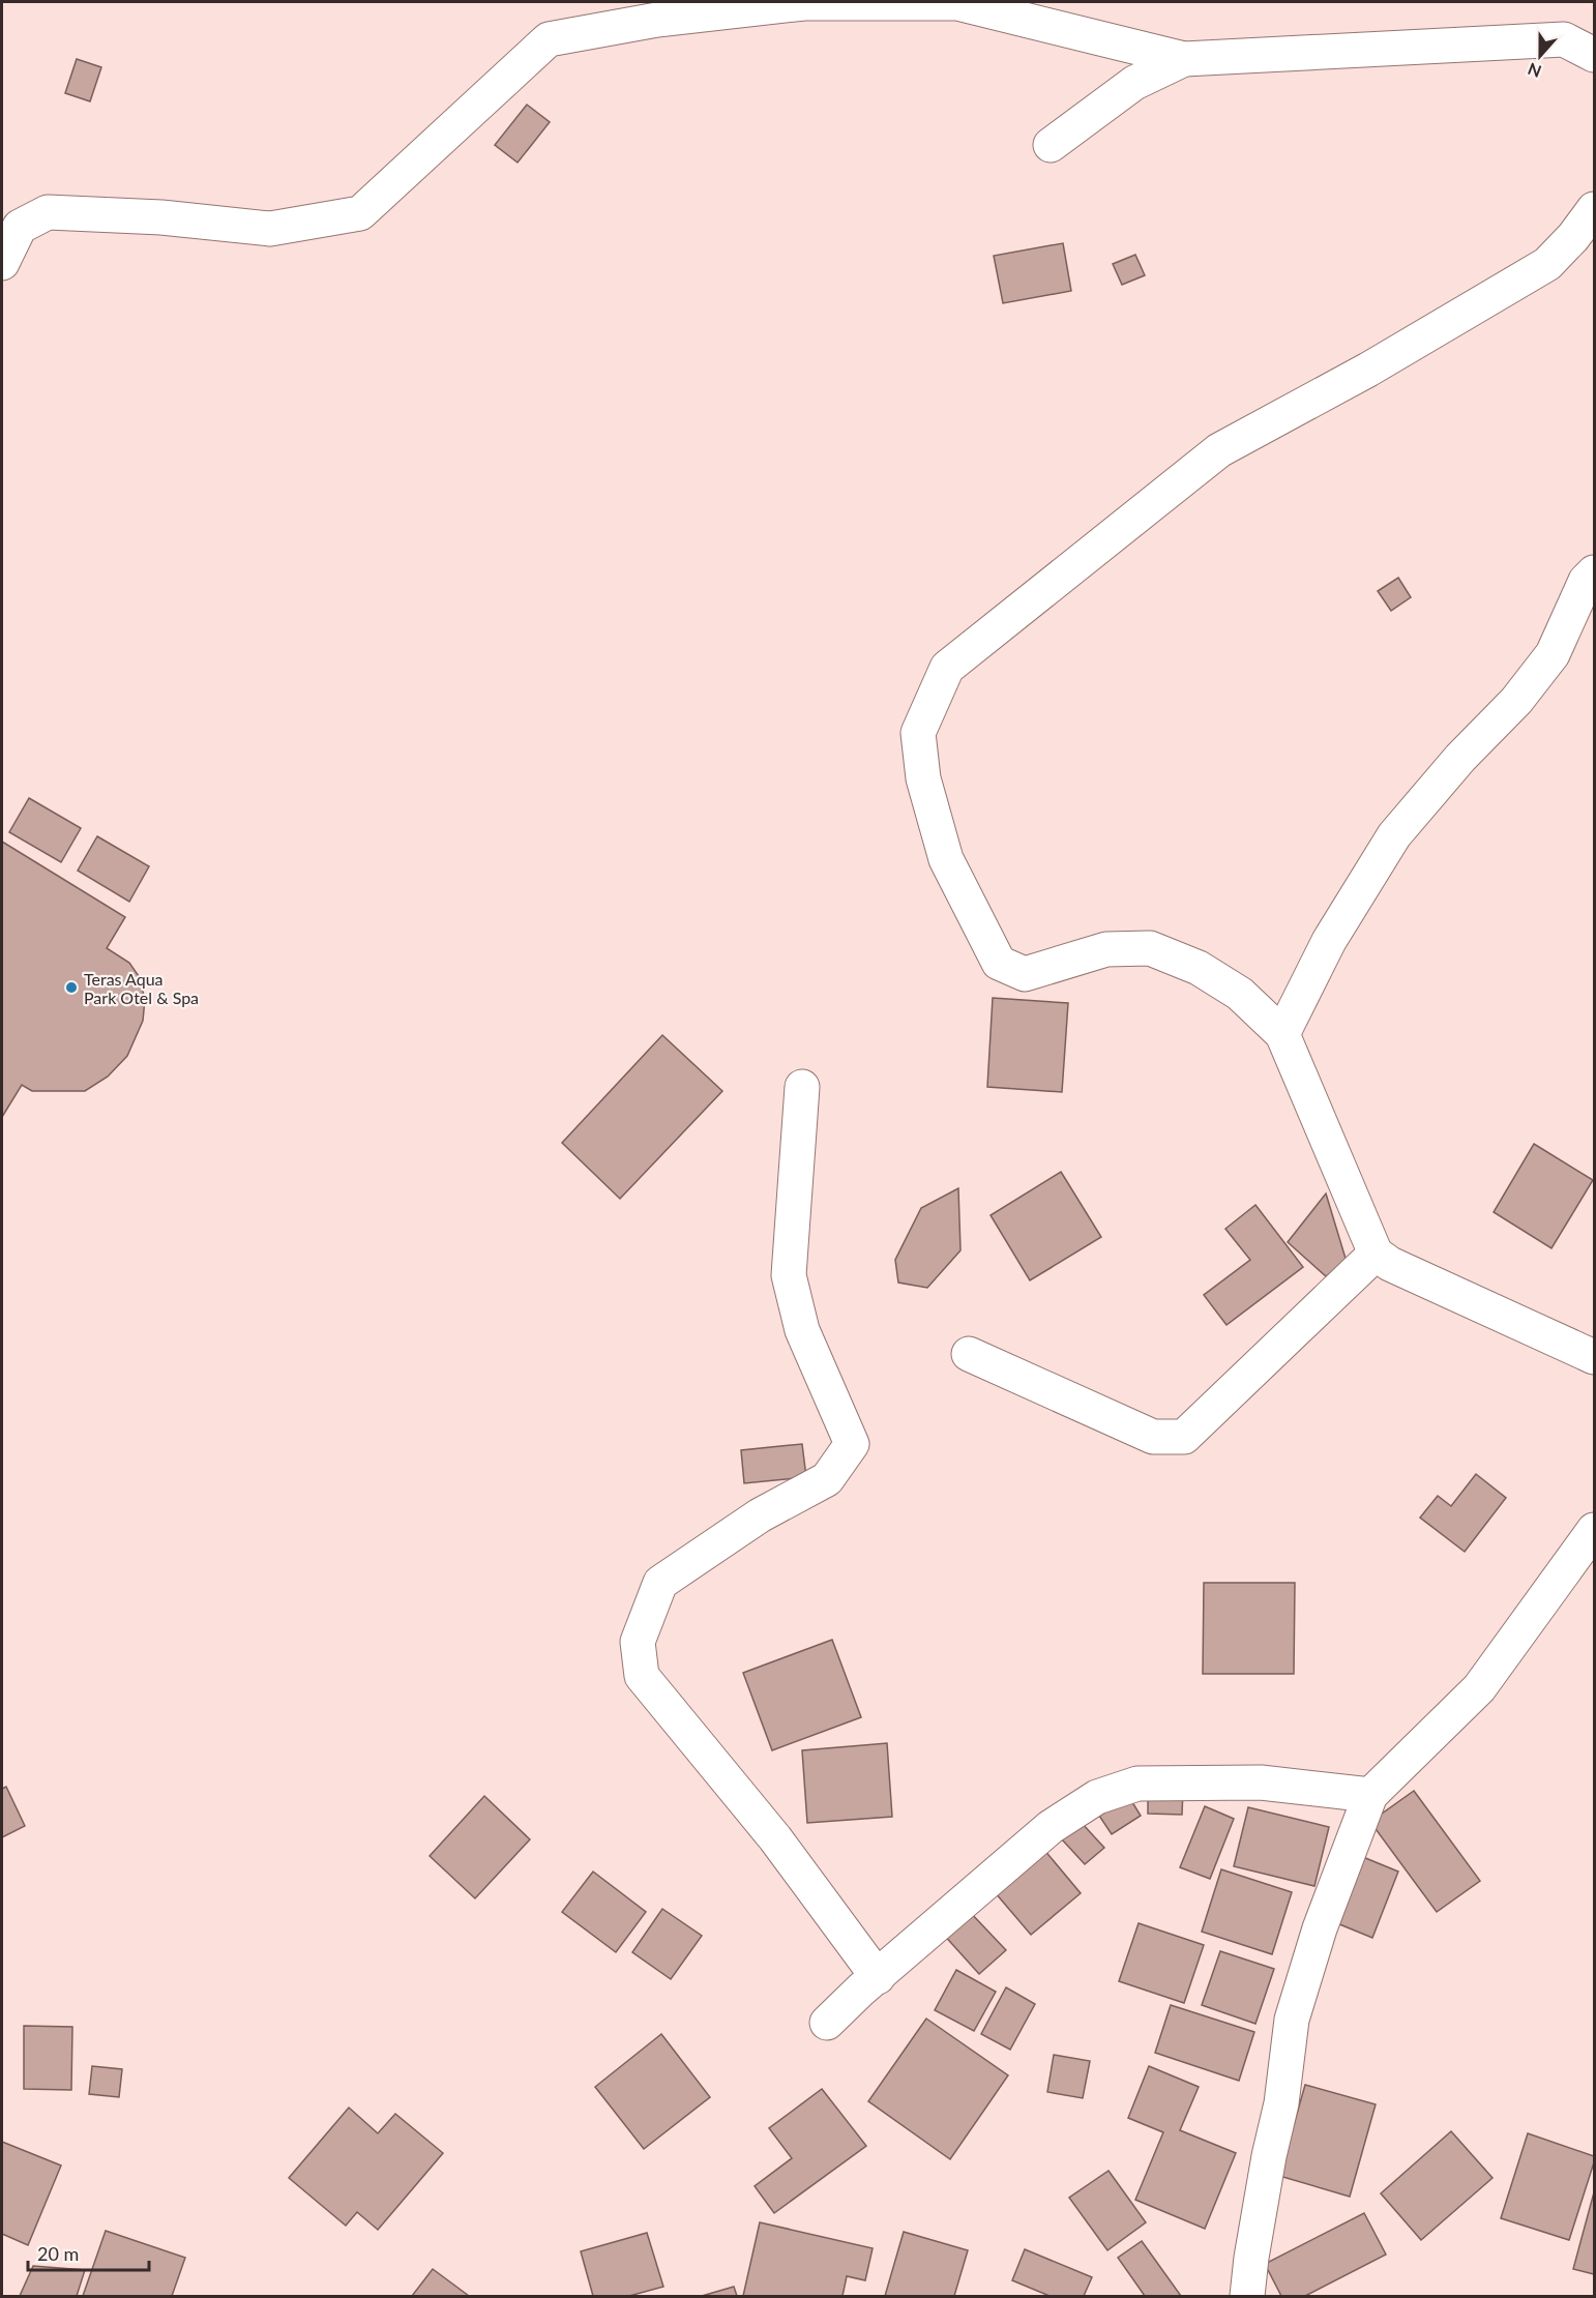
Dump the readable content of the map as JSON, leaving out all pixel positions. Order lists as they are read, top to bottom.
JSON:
{
  "places": ["Teras Aqua Park Otel & Spa"],
  "scale_bar": "20 m",
  "north": "bottom"
}
